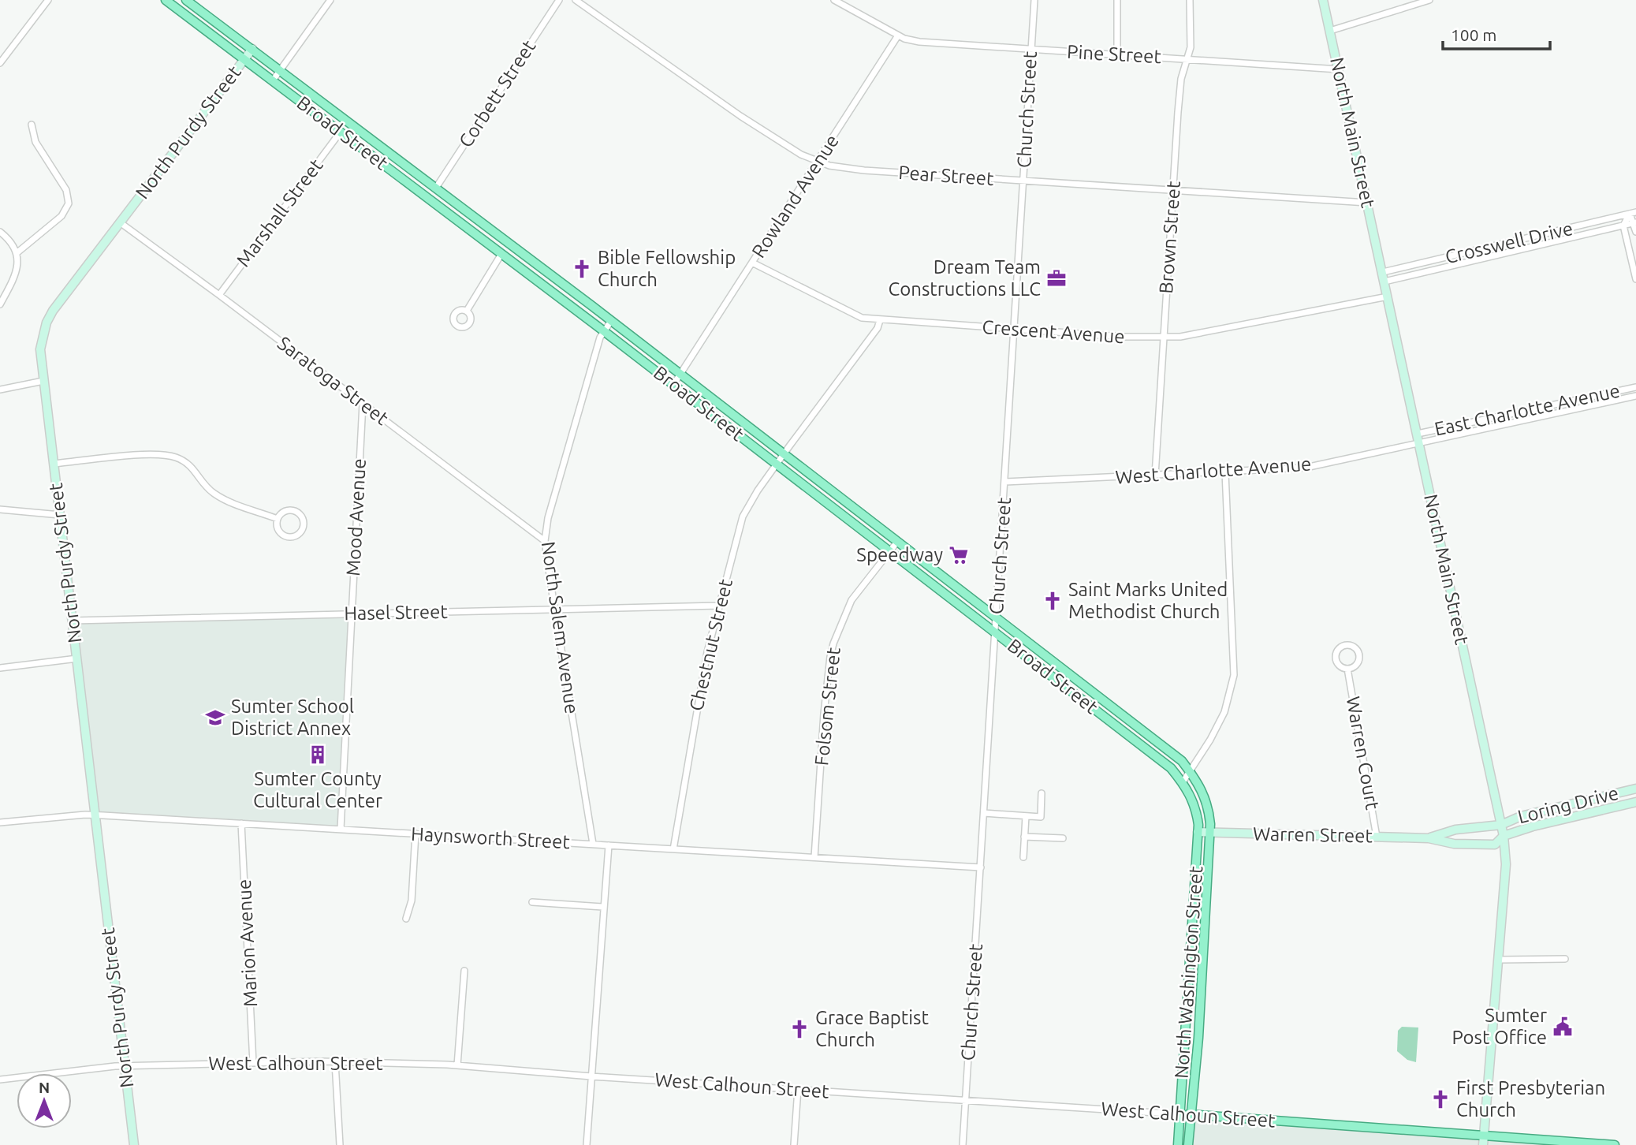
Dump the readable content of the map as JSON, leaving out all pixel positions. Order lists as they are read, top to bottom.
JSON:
{
  "streets": {
    "main road": ["Broad Street", "North Washington Street", "West Calhoun Street"],
    "street": [
      "Pine Street",
      "Corbett Street",
      "Church Street",
      "North Purdy Street",
      "North Main Street",
      "Pear Street",
      "Rowland Avenue",
      "Marshall Street",
      "Brown Street",
      "Crosswell Drive",
      "Crescent Avenue",
      "Saratoga Street",
      "East Charlotte Avenue",
      "West Charlotte Avenue",
      "Mood Avenue",
      "Hasel Street",
      "North Salem Avenue",
      "Chestnut Street",
      "Folsom Street",
      "Warren Court",
      "Loring Drive",
      "Warren Street",
      "Haynsworth Street",
      "Marion Avenue"
    ]
  },
  "crossings": [
    ["Pine Street", "Church Street"],
    ["Pine Street", "North Main Street"],
    ["Pine Street", "Rowland Avenue"],
    ["Pine Street", "Brown Street"],
    ["Corbett Street", "Broad Street"],
    ["Church Street", "Broad Street"],
    ["Church Street", "Pear Street"],
    ["Church Street", "Crescent Avenue"],
    ["Church Street", "West Charlotte Avenue"],
    ["Church Street", "Haynsworth Street"],
    ["Church Street", "West Calhoun Street"],
    ["North Purdy Street", "Broad Street"],
    ["North Purdy Street", "Saratoga Street"],
    ["North Purdy Street", "Hasel Street"],
    ["North Purdy Street", "Haynsworth Street"],
    ["North Purdy Street", "West Calhoun Street"],
    ["North Main Street", "Pear Street"],
    ["North Main Street", "Crosswell Drive"],
    ["North Main Street", "Crescent Avenue"],
    ["North Main Street", "East Charlotte Avenue"],
    ["North Main Street", "West Charlotte Avenue"],
    ["North Main Street", "Loring Drive"],
    ["North Main Street", "Warren Street"],
    ["North Main Street", "West Calhoun Street"],
    ["Broad Street", "Rowland Avenue"],
    ["Broad Street", "Marshall Street"],
    ["Broad Street", "North Salem Avenue"],
    ["Broad Street", "Chestnut Street"],
    ["Broad Street", "Folsom Street"],
    ["Broad Street", "Warren Street"],
    ["Broad Street", "North Washington Street"],
    ["Pear Street", "Rowland Avenue"],
    ["Pear Street", "Brown Street"],
    ["Rowland Avenue", "Crescent Avenue"],
    ["Marshall Street", "Saratoga Street"],
    ["Brown Street", "Crescent Avenue"],
    ["Brown Street", "West Charlotte Avenue"],
    ["Saratoga Street", "Mood Avenue"],
    ["Saratoga Street", "North Salem Avenue"],
    ["East Charlotte Avenue", "West Charlotte Avenue"],
    ["Mood Avenue", "Hasel Street"],
    ["Mood Avenue", "Haynsworth Street"],
    ["Hasel Street", "North Salem Avenue"],
    ["Hasel Street", "Chestnut Street"],
    ["North Salem Avenue", "Haynsworth Street"],
    ["Chestnut Street", "Haynsworth Street"],
    ["Folsom Street", "Haynsworth Street"],
    ["Warren Court", "Warren Street"],
    ["Loring Drive", "Warren Street"],
    ["Warren Street", "North Washington Street"],
    ["Haynsworth Street", "Marion Avenue"],
    ["Marion Avenue", "West Calhoun Street"],
    ["North Washington Street", "West Calhoun Street"]
  ],
  "places": {
    "church": [
      "Bible Fellowship Church",
      "Saint Marks United Methodist Church",
      "Grace Baptist Church",
      "First Presbyterian Church"
    ],
    "office": ["Dream Team Constructions LLC"],
    "supermarket": ["Speedway"],
    "school or university": ["Sumter School District Annex"],
    "building": ["Sumter County Cultural Center"],
    "public building": ["Sumter Post Office"]
  },
  "scale_bar": "100 m",
  "north": "top"
}
